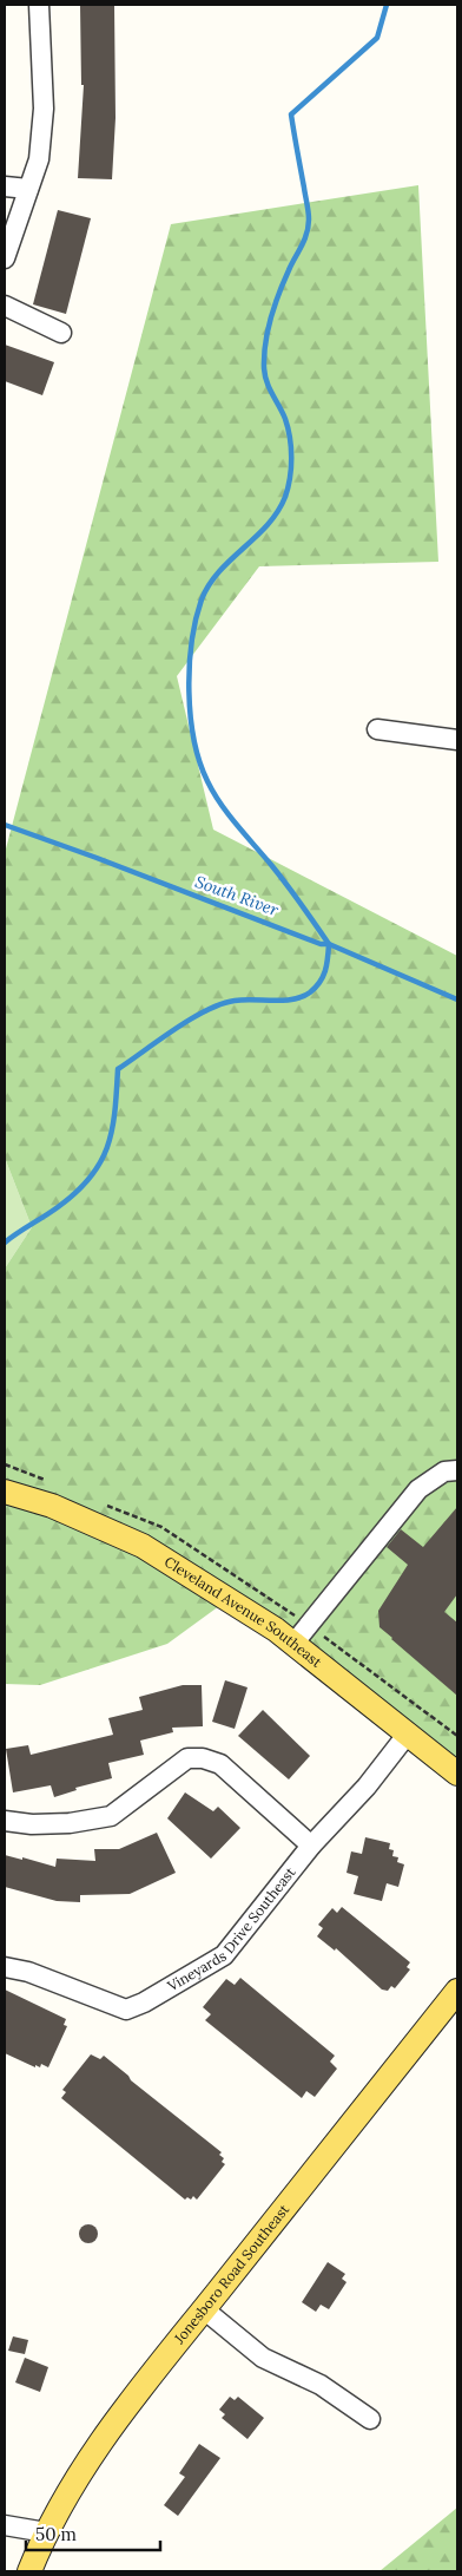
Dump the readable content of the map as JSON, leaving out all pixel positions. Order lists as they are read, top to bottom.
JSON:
{
  "streets": {
    "main road": ["Cleveland Avenue Southeast", "Jonesboro Road Southeast"],
    "street": ["Vineyards Drive Southeast"]
  },
  "crossings": [
    ["Cleveland Avenue Southeast", "Vineyards Drive Southeast"]
  ],
  "water": ["South River"],
  "scale_bar": "50 m"
}
